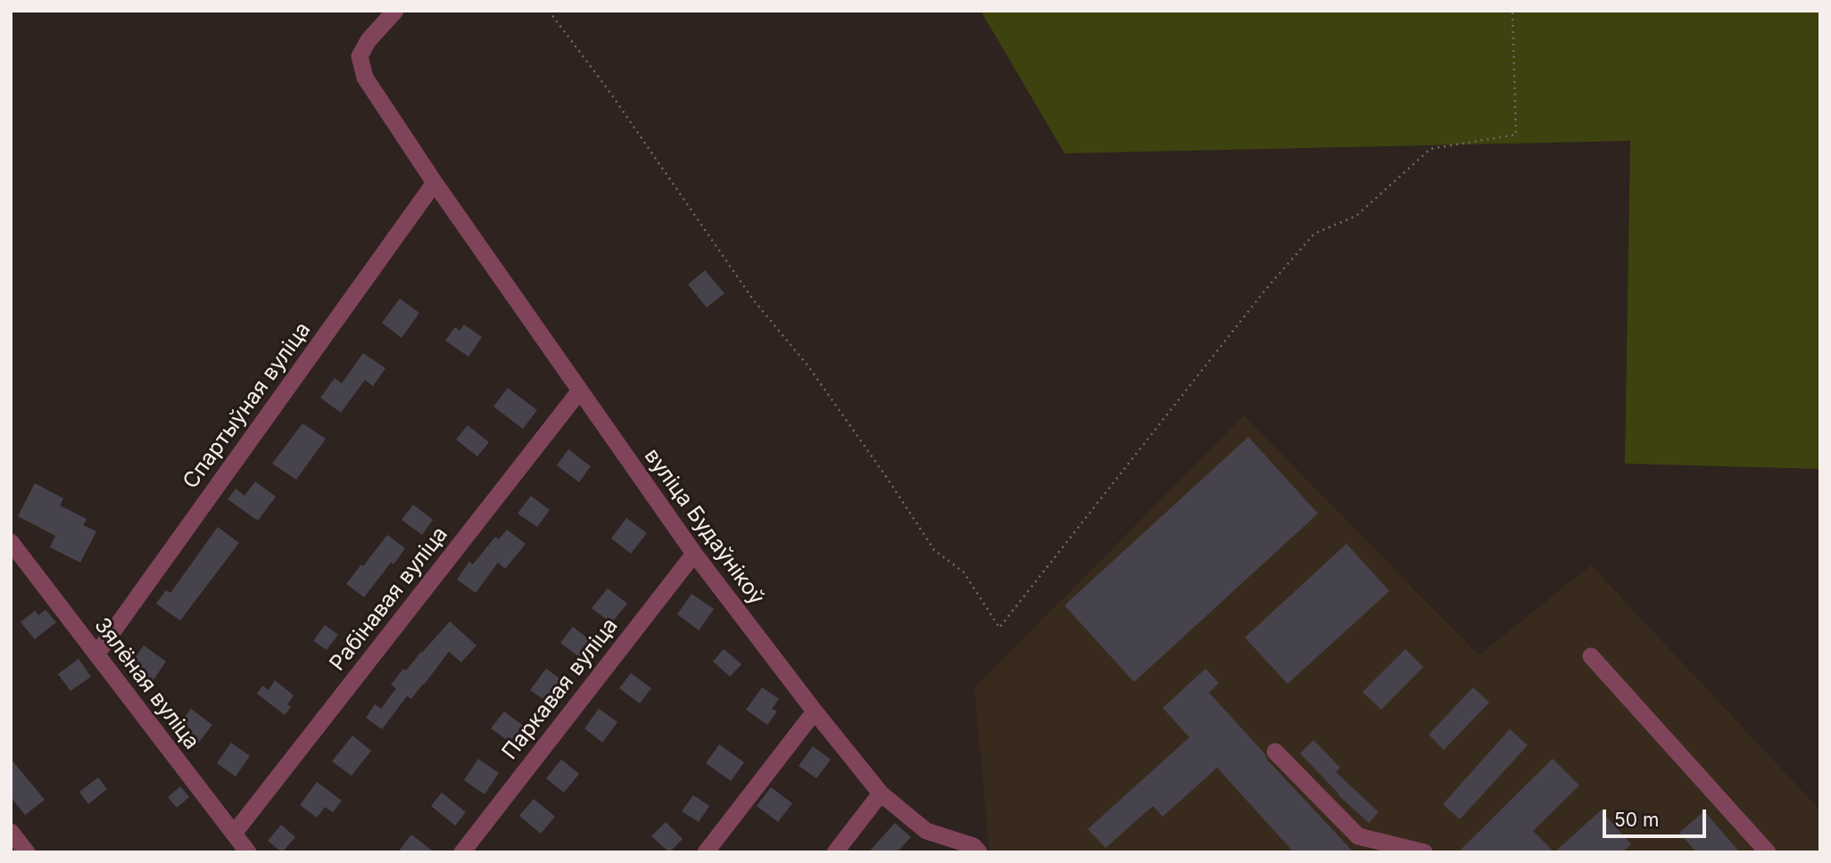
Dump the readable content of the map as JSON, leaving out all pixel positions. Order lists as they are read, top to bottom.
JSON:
{
  "streets": {
    "street": [
      "Спартыўная вуліца",
      "вуліца Будаўнікоў",
      "Рабінавая вуліца",
      "Зялёная вуліца",
      "Паркавая вуліца"
    ]
  },
  "crossings": [
    ["Спартыўная вуліца", "вуліца Будаўнікоў"],
    ["Спартыўная вуліца", "Зялёная вуліца"],
    ["вуліца Будаўнікоў", "Рабінавая вуліца"],
    ["вуліца Будаўнікоў", "Паркавая вуліца"],
    ["Рабінавая вуліца", "Зялёная вуліца"]
  ],
  "scale_bar": "50 m"
}
